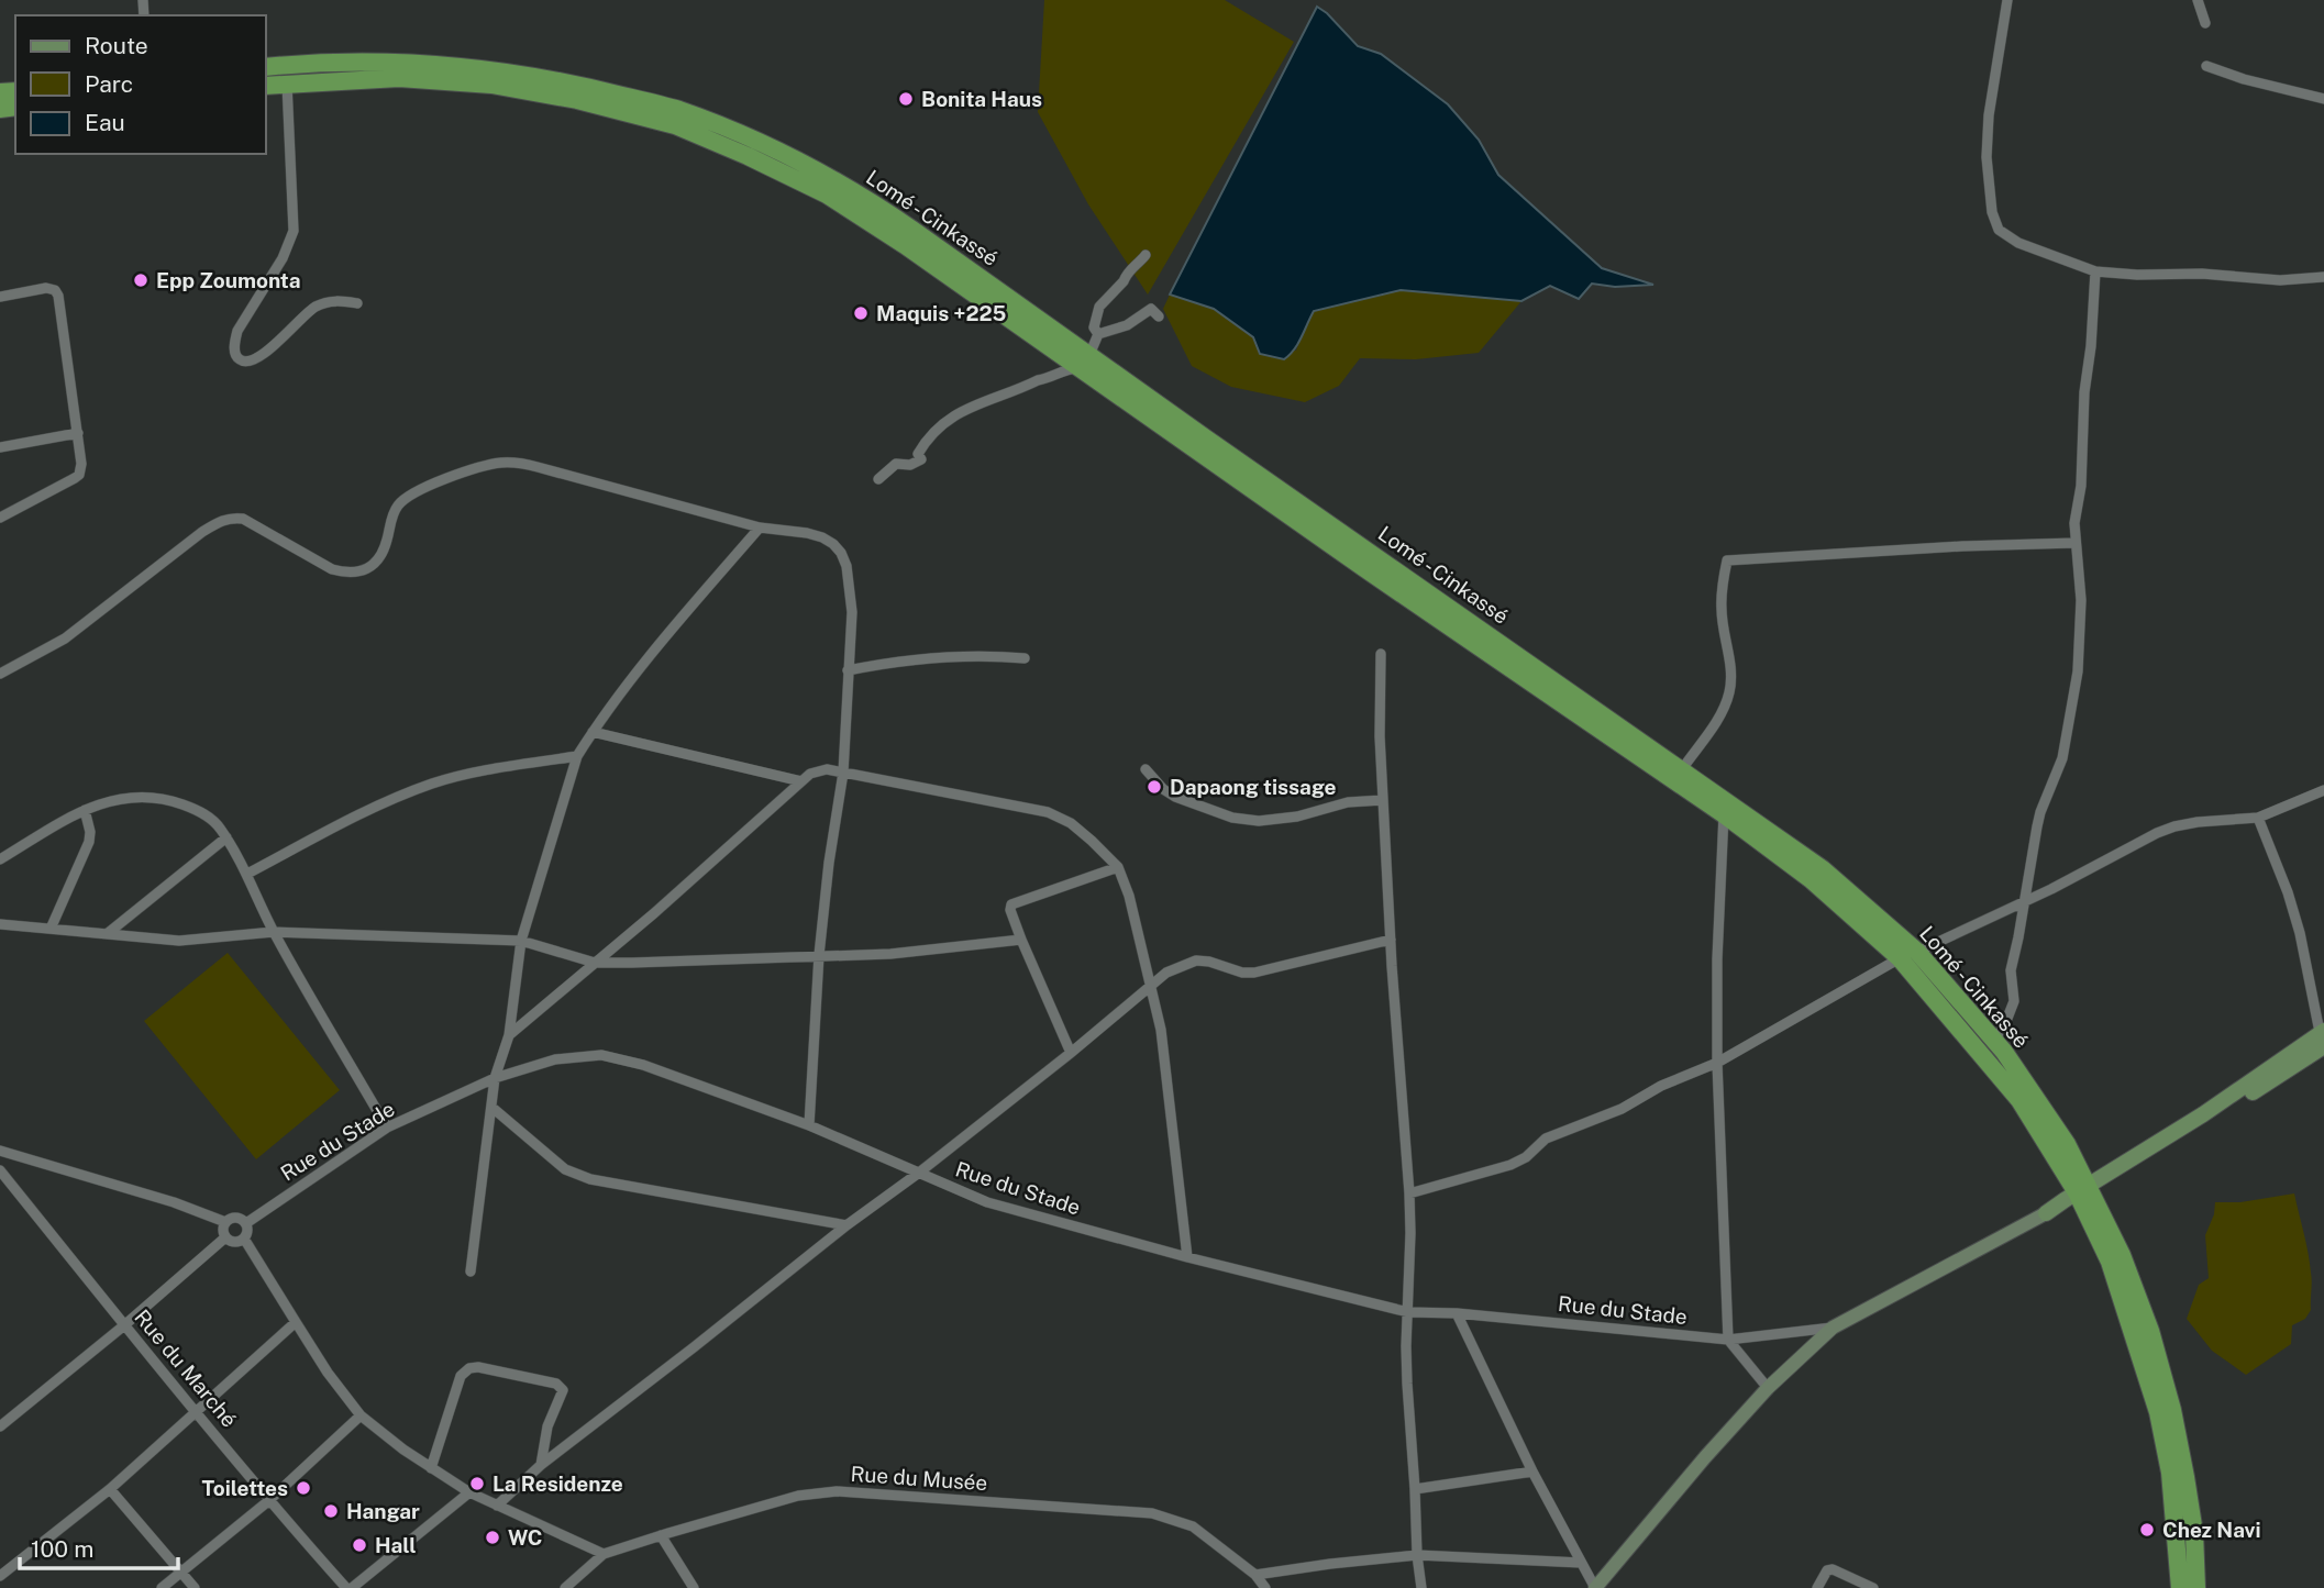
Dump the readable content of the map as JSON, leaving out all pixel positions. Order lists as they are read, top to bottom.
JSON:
{
  "streets": {
    "highway": ["Lomé - Cinkassé"],
    "street": ["Rue du Stade", "Rue du Marché", "Rue du Musée"]
  },
  "places": [
    "Bonita Haus",
    "Epp Zoumonta",
    "Maquis +225",
    "Dapaong tissage",
    "La Residenze",
    "Toilettes",
    "Hangar",
    "Chez Navi",
    "WC",
    "Hall"
  ],
  "legend": ["Route", "Parc", "Eau"],
  "scale_bar": "100 m"
}
